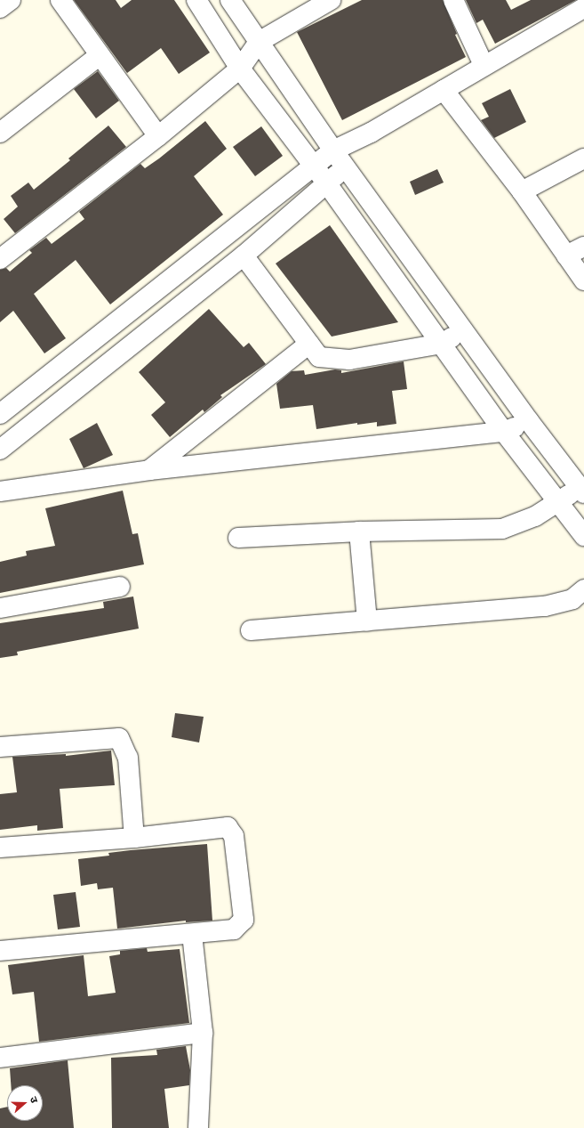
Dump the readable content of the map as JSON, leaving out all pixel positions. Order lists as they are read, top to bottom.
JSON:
{
  "north": "right"
}
